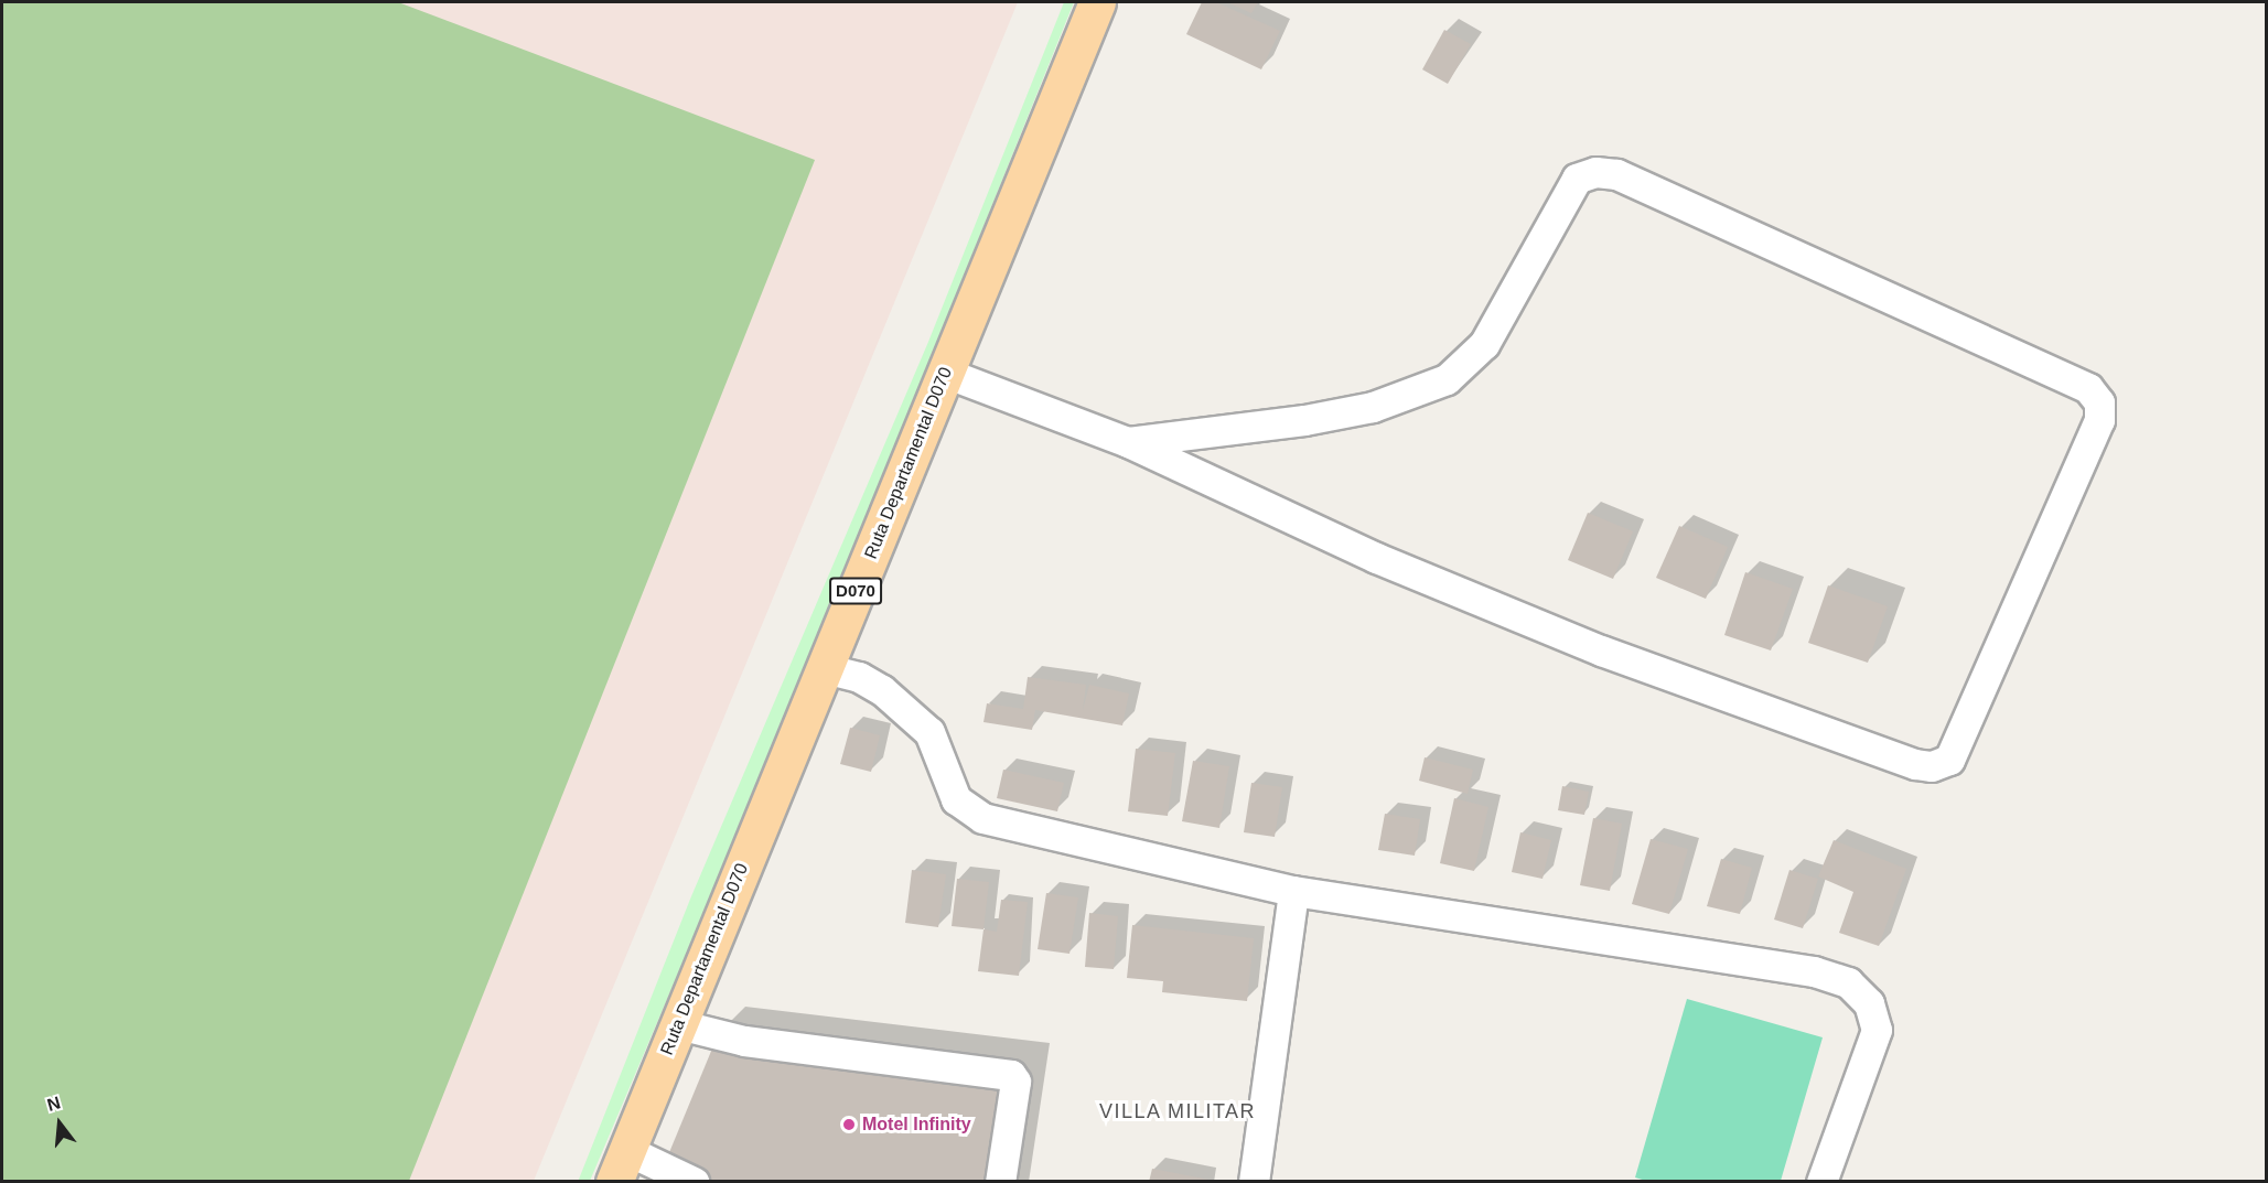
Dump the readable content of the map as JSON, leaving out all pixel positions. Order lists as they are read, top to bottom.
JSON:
{
  "streets": {
    "main road": ["Ruta Departamental D070", "D070"]
  },
  "districts": ["VILLA MILITAR"],
  "places": ["Motel Infinity"],
  "north": "top"
}
